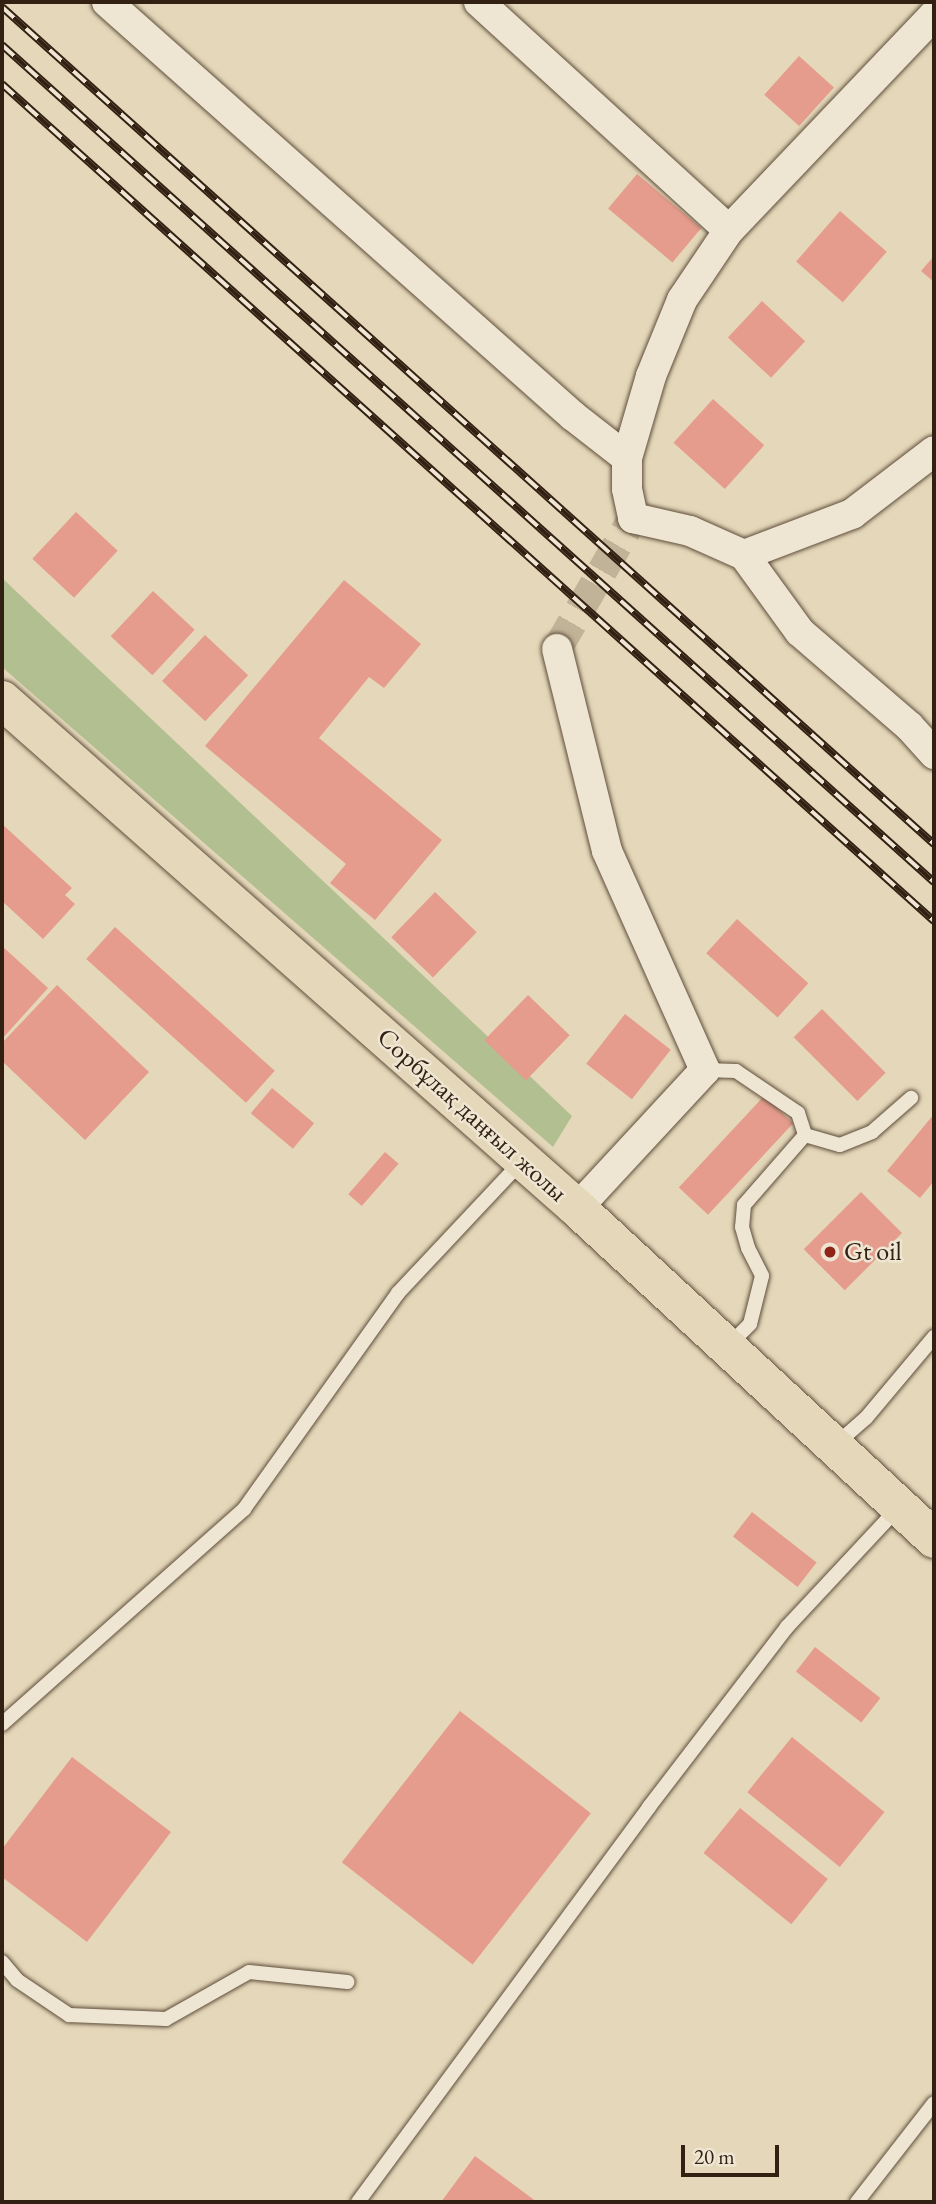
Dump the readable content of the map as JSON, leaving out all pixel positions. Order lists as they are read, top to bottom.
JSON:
{
  "streets": {
    "main road": ["Сорбұлақ даңғыл жолы"]
  },
  "places": ["Gt oil"],
  "scale_bar": "20 m"
}
